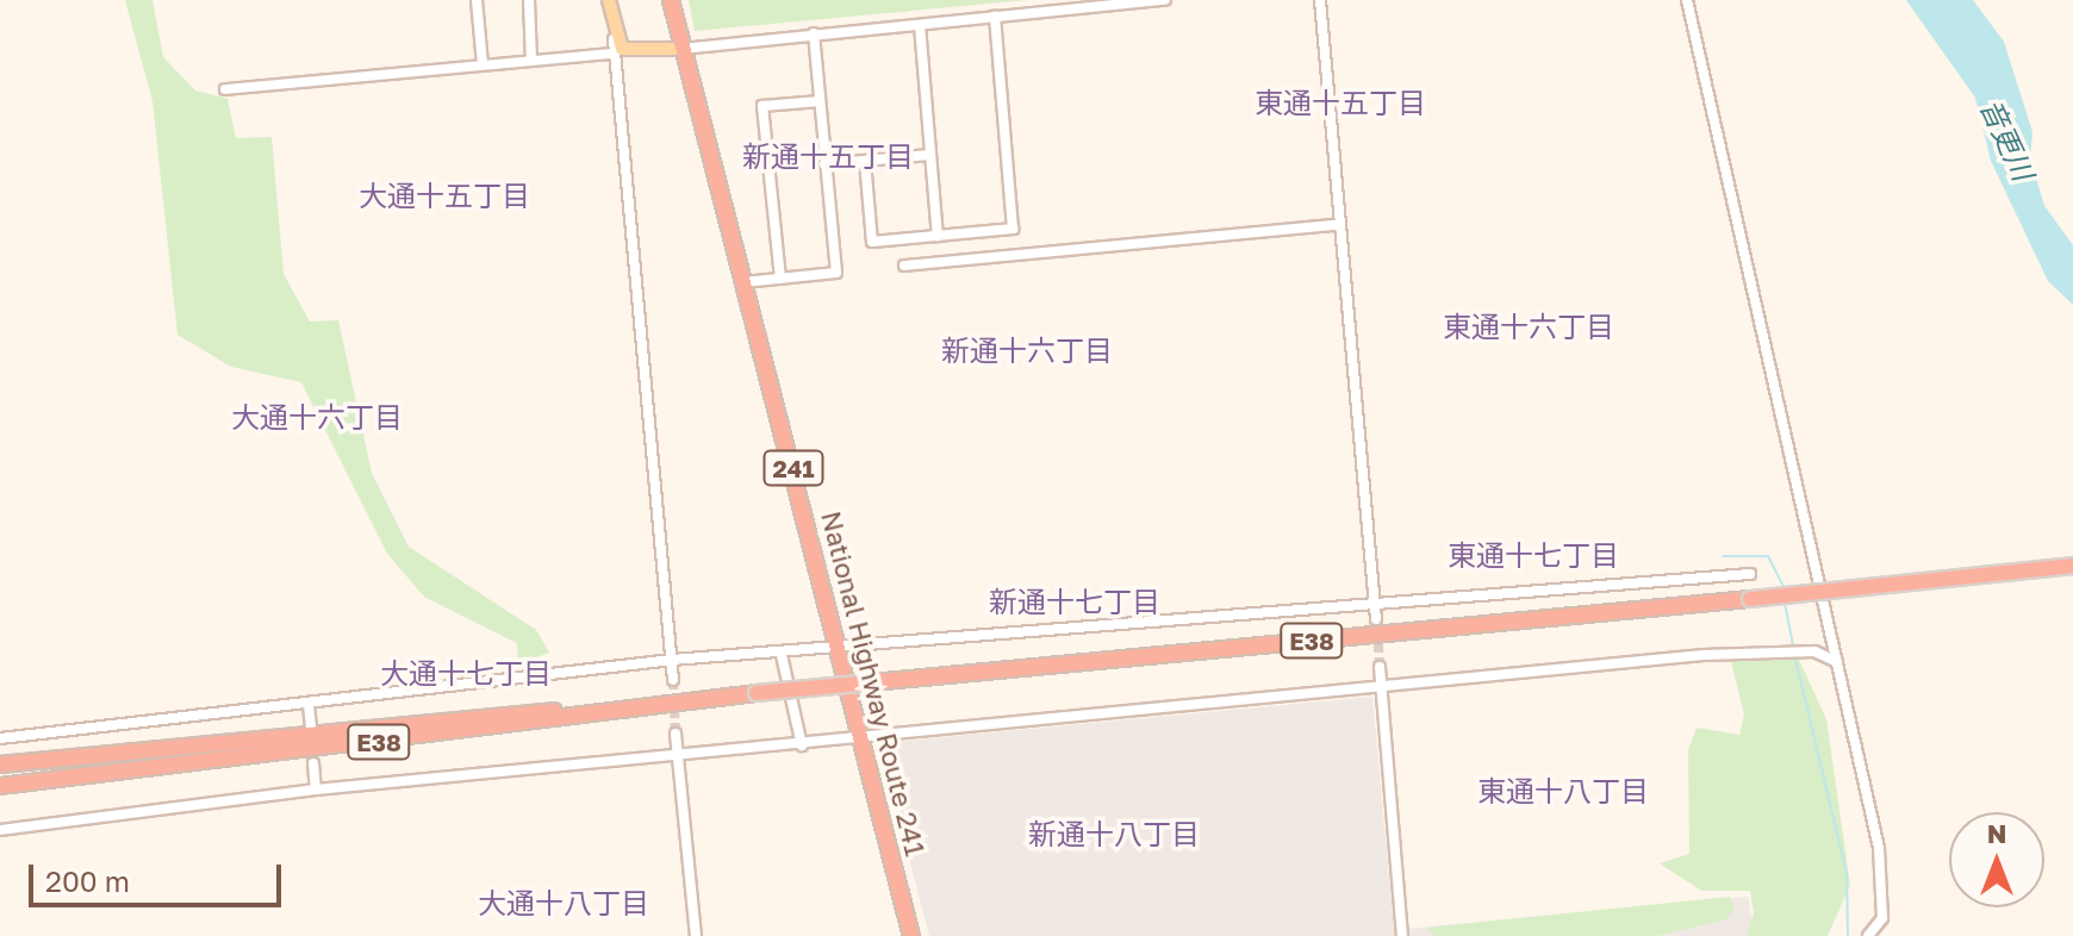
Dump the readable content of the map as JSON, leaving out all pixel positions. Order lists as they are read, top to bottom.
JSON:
{
  "streets": {
    "highway": ["241", "E38", "National Highway Route 241"]
  },
  "districts": [
    "東通十五丁目",
    "新通十五丁目",
    "大通十五丁目",
    "東通十六丁目",
    "新通十六丁目",
    "大通十六丁目",
    "東通十七丁目",
    "新通十七丁目",
    "大通十七丁目",
    "東通十八丁目",
    "新通十八丁目",
    "大通十八丁目"
  ],
  "water": ["音更川"],
  "scale_bar": "200 m",
  "north": "top"
}
